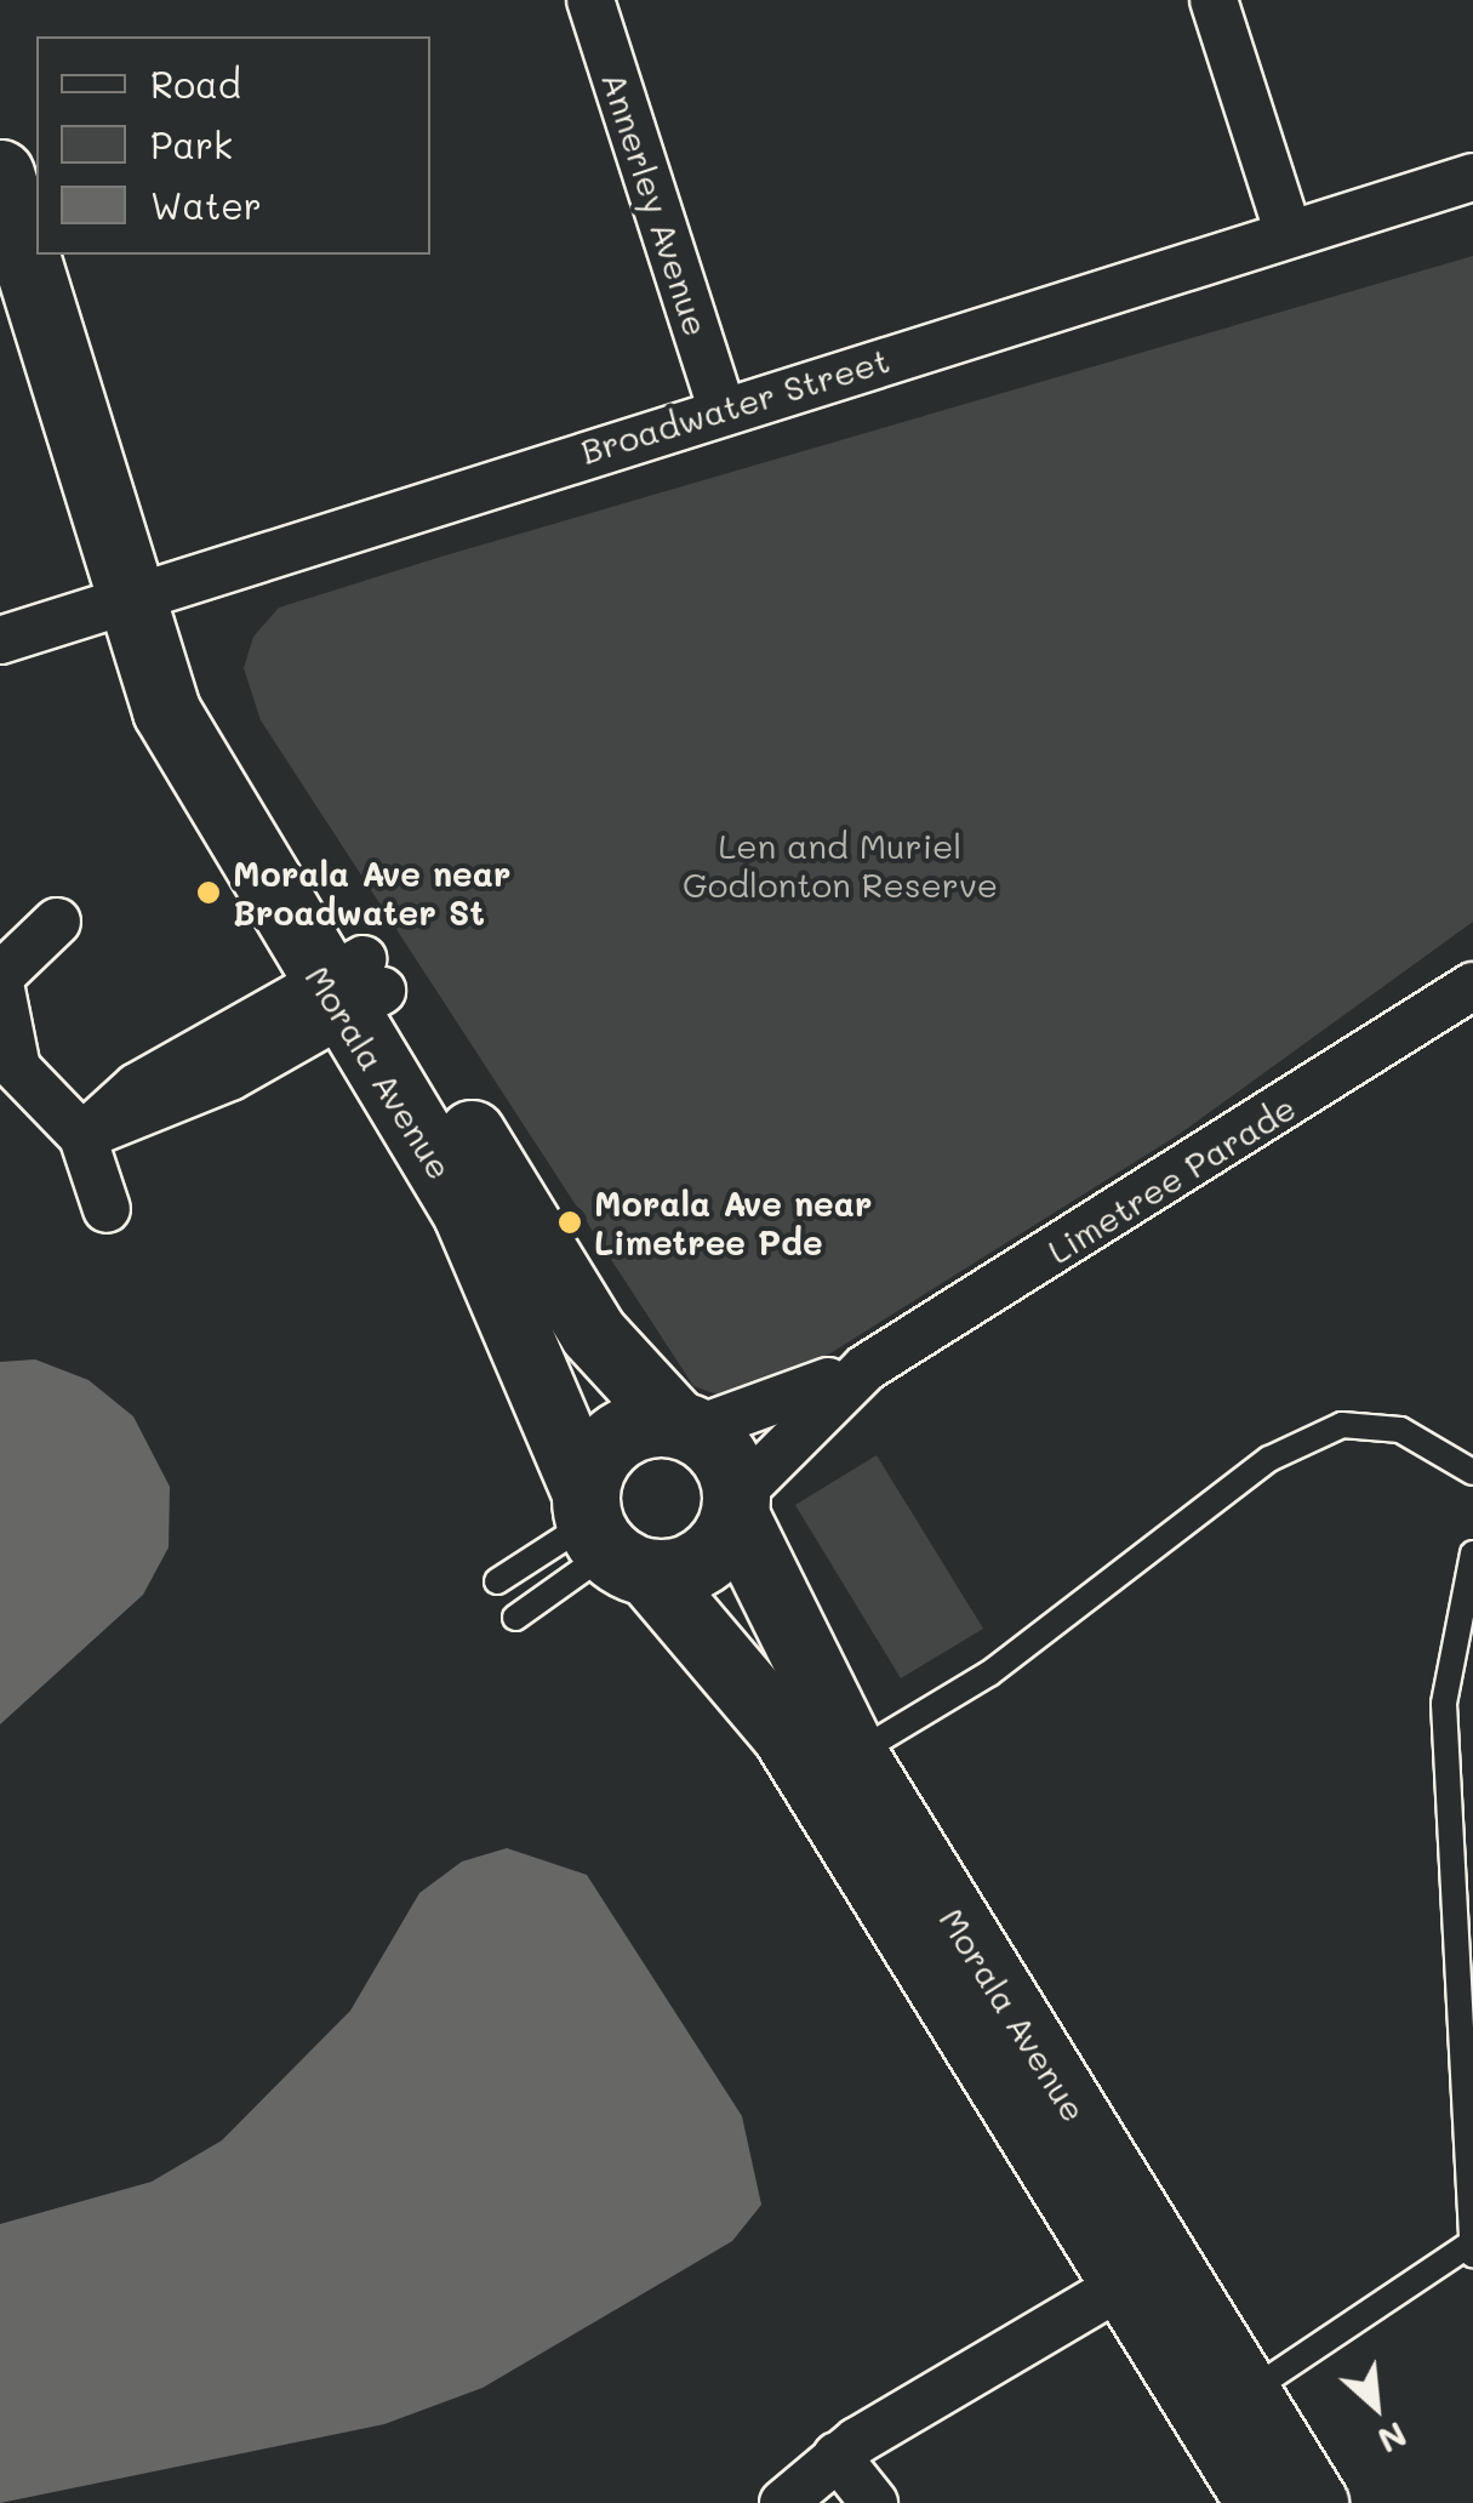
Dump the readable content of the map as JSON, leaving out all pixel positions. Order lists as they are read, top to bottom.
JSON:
{
  "streets": {
    "main road": ["Morala Avenue"],
    "street": ["Annerley Avenue", "Broadwater Street", "Limetree Parade"]
  },
  "crossings": [
    ["Annerley Avenue", "Broadwater Street"],
    ["Broadwater Street", "Morala Avenue"],
    ["Morala Avenue", "Limetree Parade"]
  ],
  "parks": ["Len and Muriel Godlonton Reserve"],
  "places": ["Morala Ave near Broadwater St", "Morala Ave near Limetree Pde"],
  "legend": ["Road", "Park", "Water"],
  "north": "bottom right"
}
